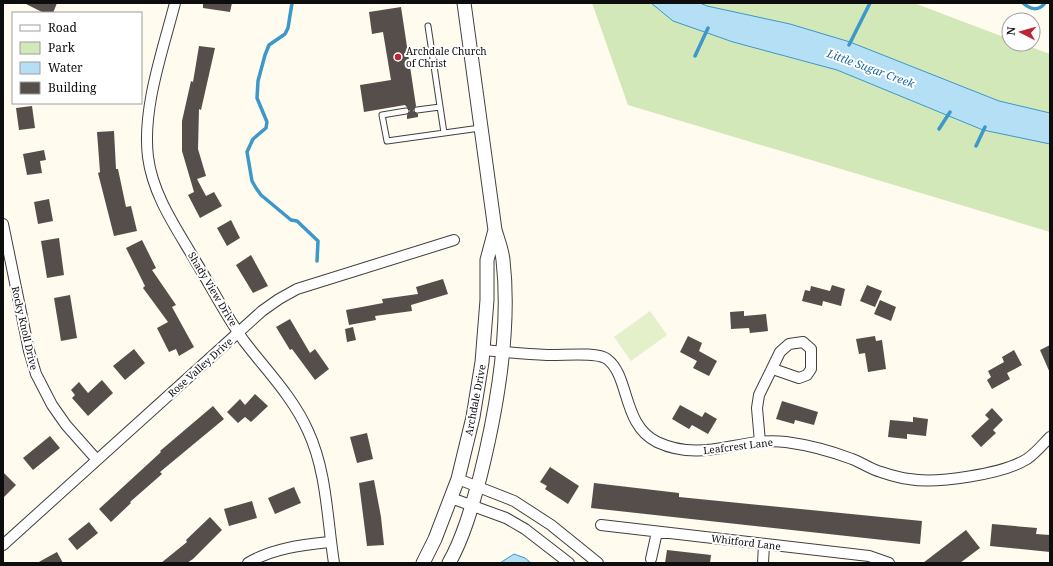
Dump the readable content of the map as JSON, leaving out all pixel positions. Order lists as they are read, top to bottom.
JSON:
{
  "streets": {
    "street": [
      "Shady View Drive",
      "Rocky Knoll Drive",
      "Rose Valley Drive",
      "Archdale Drive",
      "Leafcrest Lane",
      "Whitford Lane"
    ]
  },
  "crossings": [
    ["Shady View Drive", "Rose Valley Drive"],
    ["Rocky Knoll Drive", "Rose Valley Drive"],
    ["Archdale Drive", "Leafcrest Lane"]
  ],
  "water": ["Little Sugar Creek"],
  "places": ["Archdale Church of Christ"],
  "legend": [
    "Road",
    "Park",
    "Water",
    "Building"
  ],
  "north": "left"
}
